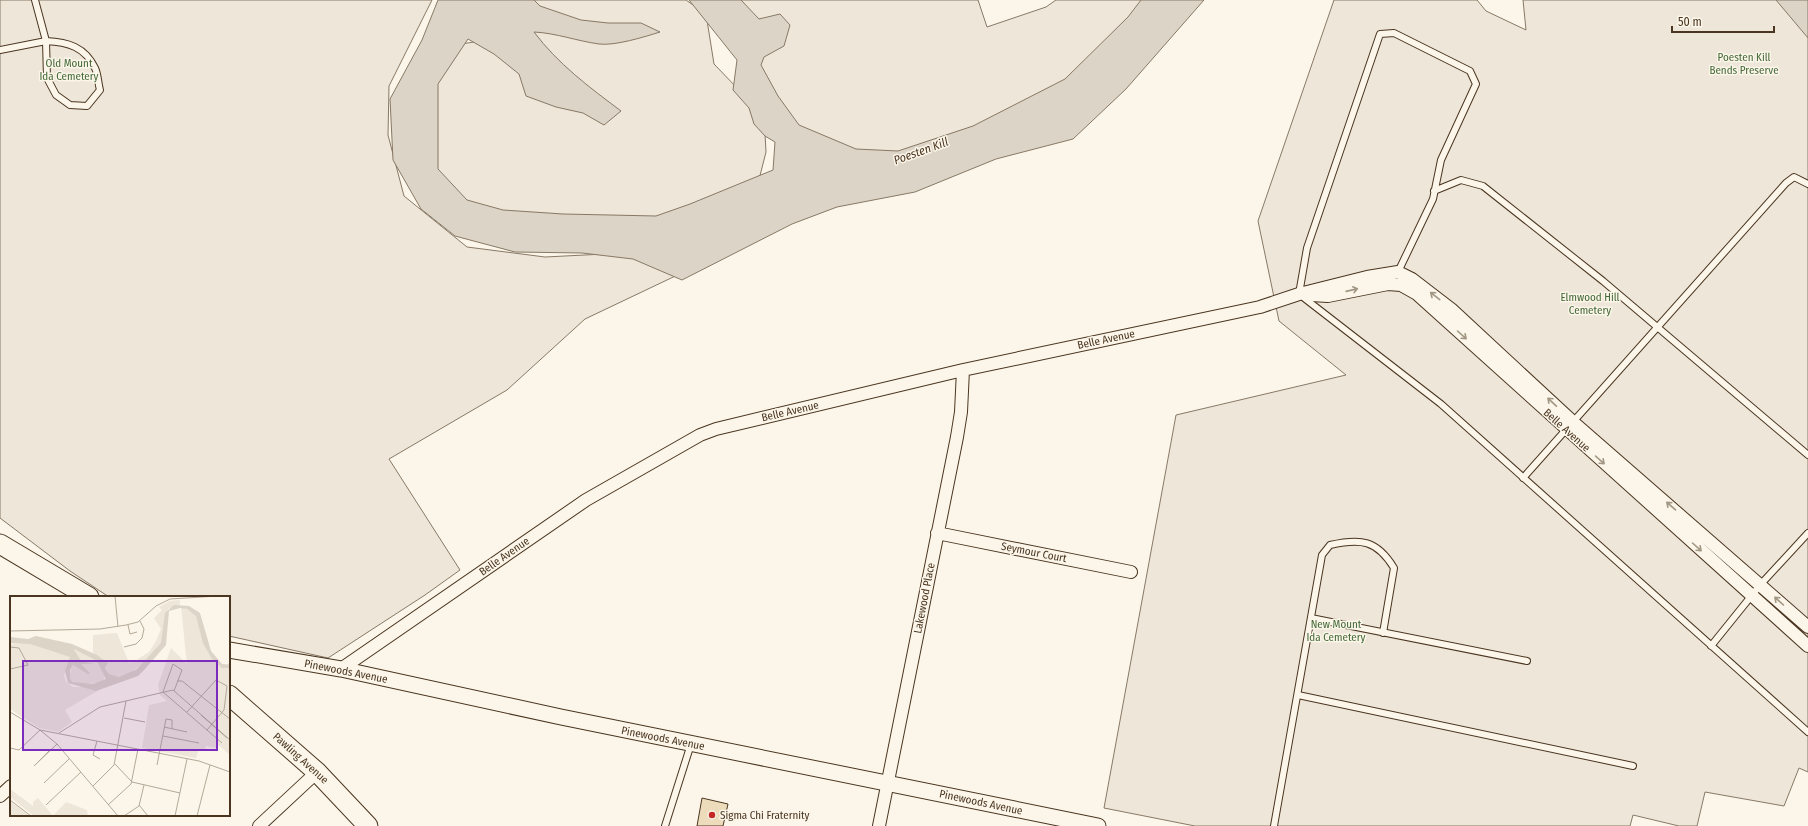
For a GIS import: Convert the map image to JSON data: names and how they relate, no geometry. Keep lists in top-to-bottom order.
{
  "streets": {
    "main road": ["Pawling Avenue"],
    "street": [
      "Belle Avenue",
      "Seymour Court",
      "Lakewood Place",
      "Pinewoods Avenue"
    ]
  },
  "crossings": [
    ["Belle Avenue", "Lakewood Place"],
    ["Belle Avenue", "Pinewoods Avenue"],
    ["Seymour Court", "Lakewood Place"],
    ["Lakewood Place", "Pinewoods Avenue"]
  ],
  "water": ["Poesten Kill"],
  "parks": [
    "Poesten Kill Bends Preserve",
    "Old Mount Ida Cemetery",
    "Elmwood Hill Cemetery",
    "New Mount Ida Cemetery"
  ],
  "places": ["Sigma Chi Fraternity"],
  "scale_bar": "50 m"
}
